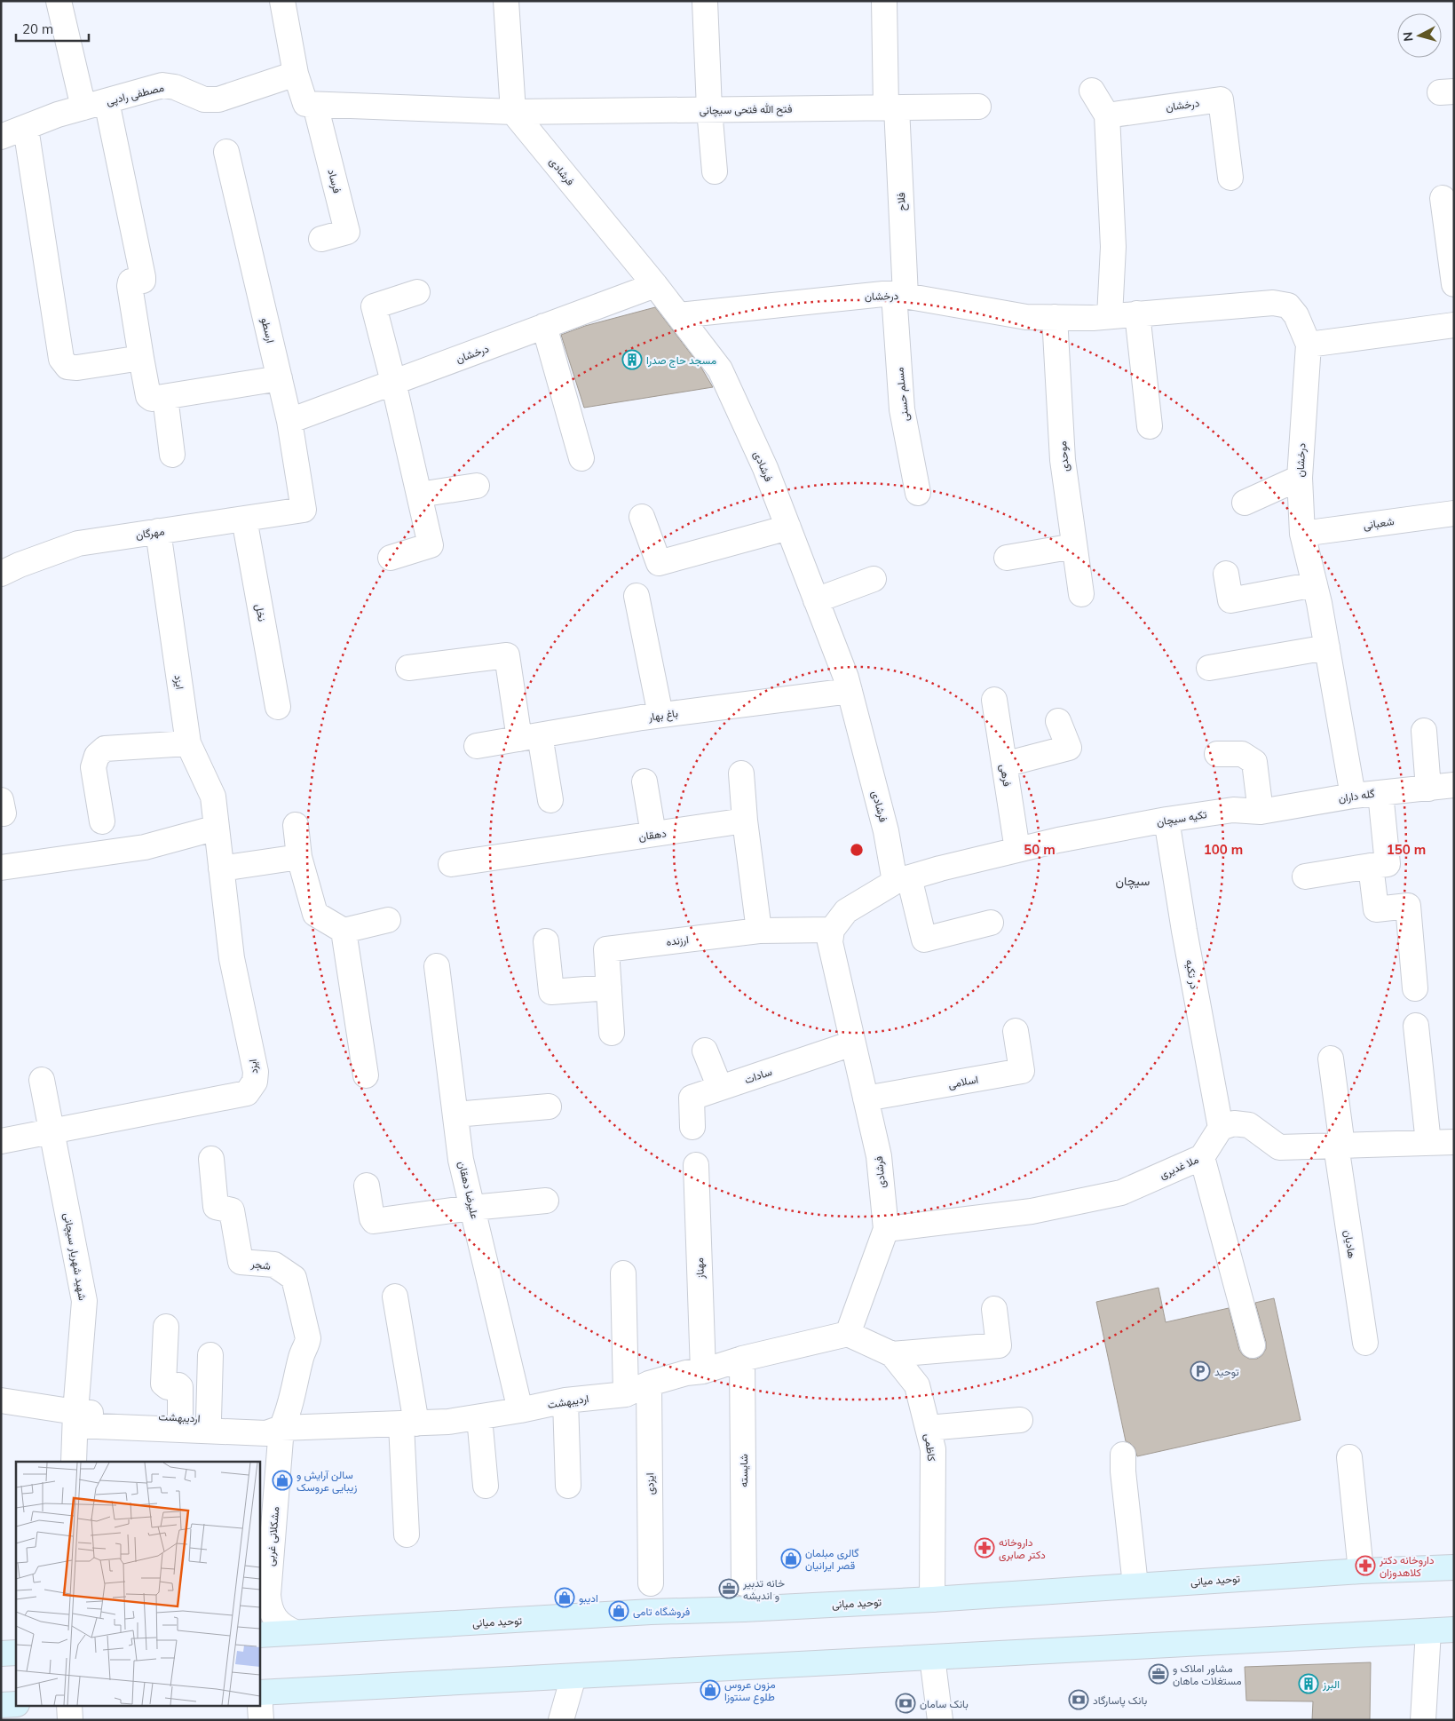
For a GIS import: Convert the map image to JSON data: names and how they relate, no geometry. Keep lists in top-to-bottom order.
{
  "streets": {
    "main road": ["توحید میانی"],
    "street": [
      "مصطفی رادپی",
      "درخشان",
      "فتح الله فتحی سیچانی",
      "فرشادی",
      "فرساد",
      "فلاح",
      "ارسطو",
      "مسلم حسنی",
      "موحدی",
      "شعبانی",
      "مهرگان",
      "نخل",
      "ایزد",
      "باغ بهار",
      "فرهی",
      "گله داران",
      "تکیه سیچان",
      "دهقان",
      "ارزنده",
      "در تکیه",
      "سادات",
      "اسلامی",
      "ملا غدیری",
      "علیرضا دهقان",
      "هادیان",
      "شهید شهریار سیچانی",
      "شجر",
      "مهناز",
      "اردیبهشت",
      "کاظمی",
      "شایسته",
      "ایزدی",
      "مشکلانی غربی"
    ]
  },
  "crossings": [
    ["درخشان", "فرشادی"],
    ["درخشان", "فلاح"],
    ["درخشان", "ارسطو"],
    ["درخشان", "مسلم حسنی"],
    ["درخشان", "موحدی"],
    ["درخشان", "شعبانی"],
    ["درخشان", "گله داران"],
    ["فتح الله فتحی سیچانی", "فرشادی"],
    ["فتح الله فتحی سیچانی", "فلاح"],
    ["فرشادی", "باغ بهار"],
    ["فرشادی", "ارزنده"],
    ["فرشادی", "سادات"],
    ["فرشادی", "اسلامی"],
    ["فرشادی", "ملا غدیری"],
    ["فرشادی", "اردیبهشت"],
    ["فرشادی", "کاظمی"],
    ["فلاح", "مسلم حسنی"],
    ["ارسطو", "مهرگان"],
    ["مهرگان", "نخل"],
    ["مهرگان", "ایزد"],
    ["ایزد", "شهید شهریار سیچانی"],
    ["فرهی", "تکیه سیچان"],
    ["گله داران", "تکیه سیچان"],
    ["تکیه سیچان", "در تکیه"],
    ["در تکیه", "ملا غدیری"],
    ["علیرضا دهقان", "اردیبهشت"],
    ["شهید شهریار سیچانی", "اردیبهشت"],
    ["شجر", "اردیبهشت"],
    ["شجر", "مشکلانی غربی"],
    ["مهناز", "اردیبهشت"],
    ["اردیبهشت", "کاظمی"],
    ["اردیبهشت", "شایسته"],
    ["اردیبهشت", "ایزدی"],
    ["اردیبهشت", "مشکلانی غربی"],
    ["کاظمی", "توحید میانی"],
    ["مشکلانی غربی", "توحید میانی"]
  ],
  "districts": ["سیچان"],
  "places": {
    "building": ["مسجد حاج صدرا", "البرز"],
    "parking": ["توحید"],
    "shop": [
      "سالن آرایش و زیبایی عروسک",
      "گالری مبلمان قصر ایرانیان",
      "ادیبو",
      "فروشگاه تامی",
      "مزون عروس طلوع سنتوزا"
    ],
    "pharmacy": ["داروخانه دکتر صابری", "داروخانه دکتر کلاهدوزان"],
    "office": ["خانه تدبیر و اندیشه", "مشاور املاک و مستغلات ماهان"],
    "bank": ["بانک پاسارگاد", "بانک سامان"]
  },
  "scale_bar": "20 m",
  "north": "left",
  "rings": ["50 m", "100 m", "150 m"]
}
